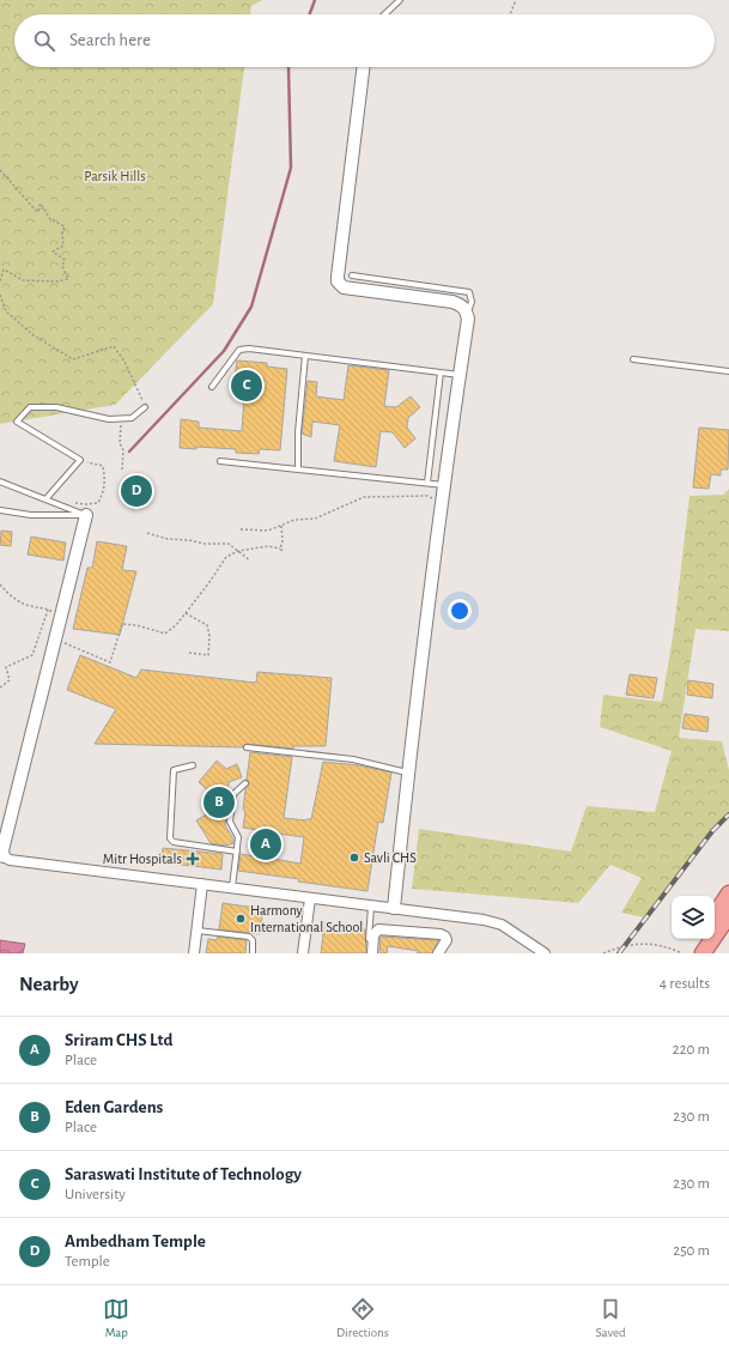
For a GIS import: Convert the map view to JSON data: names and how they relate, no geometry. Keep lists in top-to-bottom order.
{
  "parks": ["Parsik Hills"],
  "places": {
    "other": ["Savli CHS", "Harmony International School"],
    "health": ["Mitr Hospitals"]
  },
  "page": {
    "search": "Search here",
    "pins": [
      "C",
      "D",
      "B",
      "A"
    ],
    "heading": ["Nearby", "4 results"],
    "list": [
      {
        "mark": "A",
        "name": "Sriram CHS Ltd",
        "note": "Place",
        "value": "220 m"
      },
      {
        "mark": "B",
        "name": "Eden Gardens",
        "note": "Place",
        "value": "230 m"
      },
      {
        "mark": "C",
        "name": "Saraswati Institute of Technology",
        "note": "University",
        "value": "230 m"
      },
      {
        "mark": "D",
        "name": "Ambedham Temple",
        "note": "Temple",
        "value": "250 m"
      }
    ],
    "nav": ["Map", "Directions", "Saved"]
  }
}
